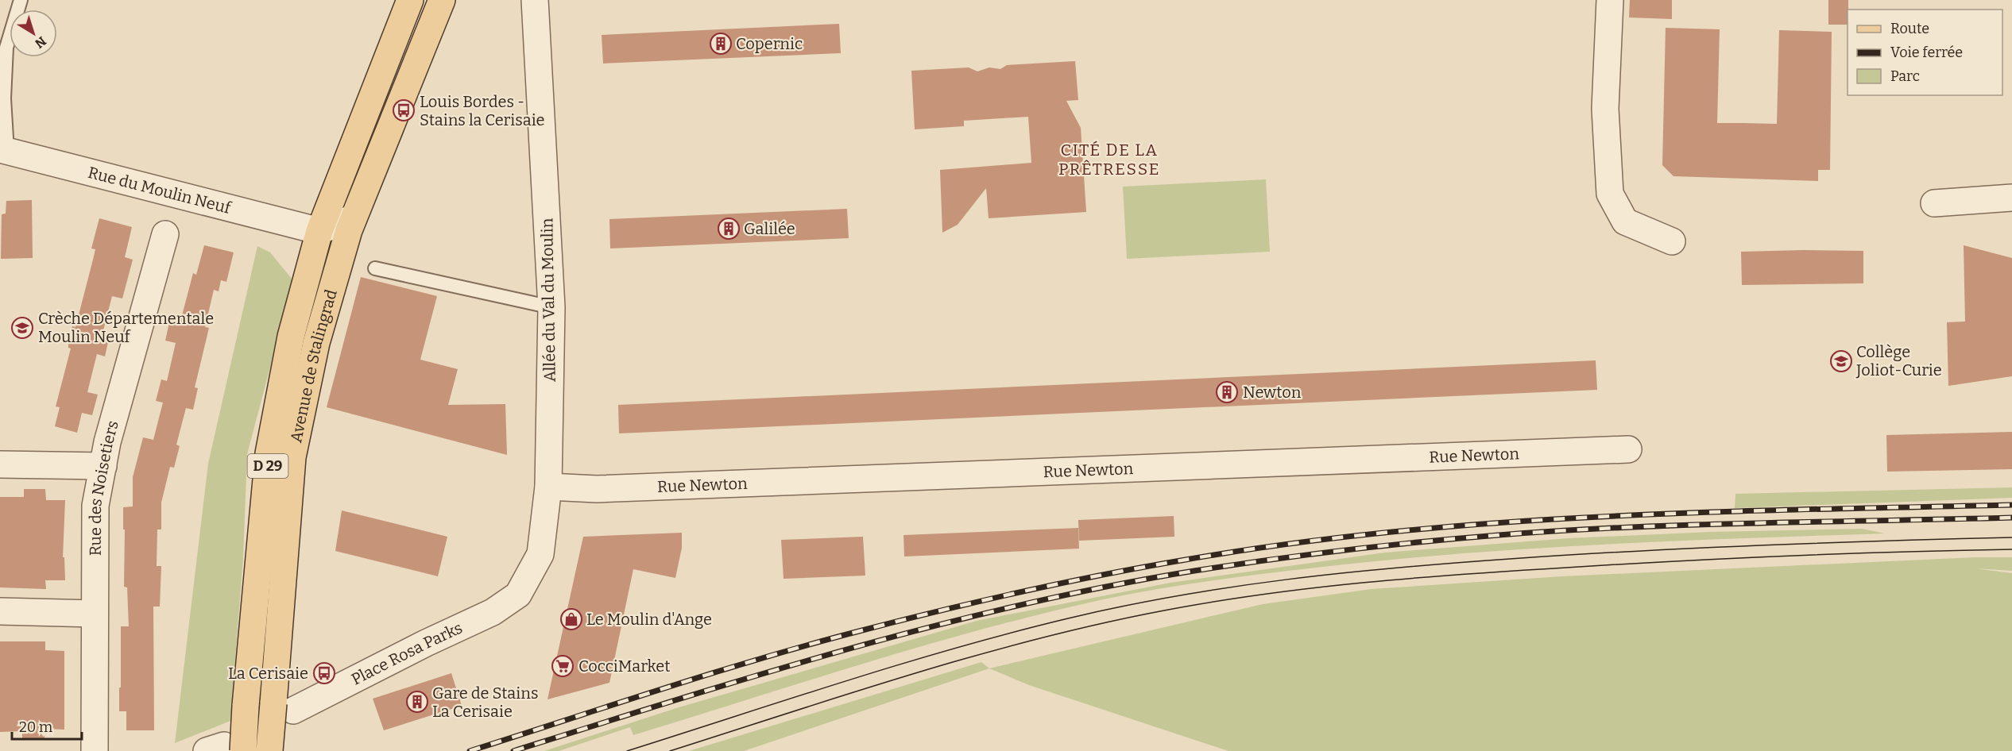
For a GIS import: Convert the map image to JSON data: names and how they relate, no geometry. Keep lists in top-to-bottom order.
{
  "streets": {
    "main road": ["Avenue de Stalingrad", "D 29"],
    "street": [
      "Rue du Moulin Neuf",
      "Allée du Val du Moulin",
      "Rue Newton",
      "Rue des Noisetiers",
      "Place Rosa Parks"
    ]
  },
  "crossings": [
    ["Rue du Moulin Neuf", "Avenue de Stalingrad"],
    ["Allée du Val du Moulin", "Rue Newton"],
    ["Allée du Val du Moulin", "Place Rosa Parks"],
    ["Avenue de Stalingrad", "Place Rosa Parks"]
  ],
  "districts": ["CITÉ DE LA PRÊTRESSE"],
  "places": {
    "building": [
      "Copernic",
      "Galilée",
      "Newton",
      "Gare de Stains La Cerisaie"
    ],
    "bus stop": ["Louis Bordes - Stains la Cerisaie", "La Cerisaie"],
    "school or university": ["Crèche Départementale Moulin Neuf", "Collège Joliot-Curie"],
    "shop": ["Le Moulin d'Ange"],
    "supermarket": ["CocciMarket"]
  },
  "legend": ["Route", "Voie ferrée", "Parc"],
  "scale_bar": "20 m",
  "north": "bottom right"
}
